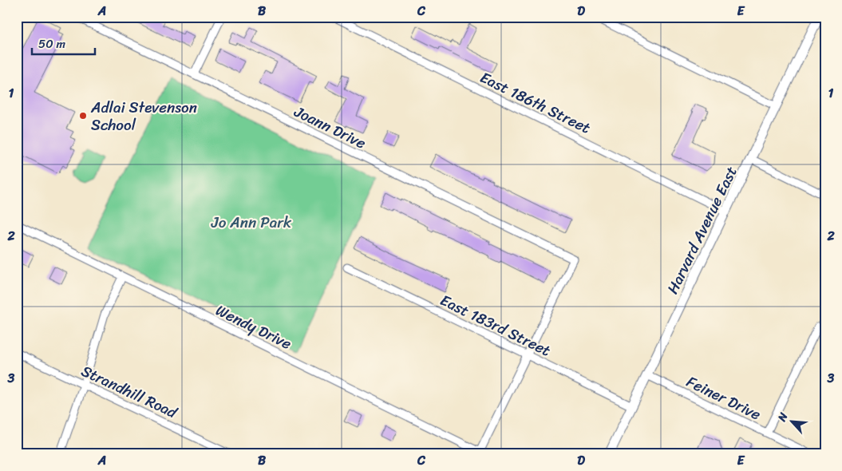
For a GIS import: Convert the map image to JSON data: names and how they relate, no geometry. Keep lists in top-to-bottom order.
{
  "streets": {
    "main road": ["Harvard Avenue East"],
    "street": [
      "East 186th Street",
      "Joann Drive",
      "East 183rd Street",
      "Wendy Drive",
      "Strandhill Road",
      "Feiner Drive"
    ]
  },
  "crossings": [
    ["East 186th Street", "Harvard Avenue East"],
    ["Joann Drive", "East 183rd Street"],
    ["Joann Drive", "Wendy Drive"],
    ["Harvard Avenue East", "East 183rd Street"],
    ["Harvard Avenue East", "Feiner Drive"],
    ["East 183rd Street", "Wendy Drive"]
  ],
  "parks": ["Jo Ann Park"],
  "places": ["Adlai Stevenson School"],
  "scale_bar": "50 m",
  "north": "top left",
  "grid": {
    "columns": [
      "A",
      "B",
      "C",
      "D",
      "E"
    ],
    "rows": ["1", "2", "3"]
  }
}
